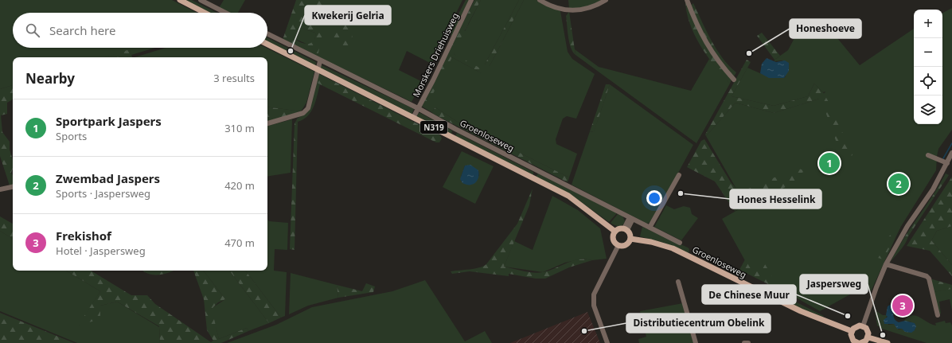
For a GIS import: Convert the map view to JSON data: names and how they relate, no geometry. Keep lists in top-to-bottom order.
{
  "streets": {
    "main road": ["N319", "Groenloseweg"],
    "street": ["Morskers Driehuisweg"]
  },
  "crossings": [
    ["Morskers Driehuisweg", "Groenloseweg"]
  ],
  "places": [
    "Kwekerij Gelria",
    "Honeshoeve",
    "Hones Hesselink",
    "De Chinese Muur",
    "Distributiecentrum Obelink",
    "Jaspersweg"
  ],
  "page": {
    "map_buttons": ["+", "−"],
    "search": "Search here",
    "heading": ["Nearby", "3 results"],
    "list": [
      {
        "mark": "1",
        "name": "Sportpark Jaspers",
        "note": "Sports",
        "value": "310 m"
      },
      {
        "mark": "2",
        "name": "Zwembad Jaspers",
        "note": "Sports · Jaspersweg",
        "value": "420 m"
      },
      {
        "mark": "3",
        "name": "Frekishof",
        "note": "Hotel · Jaspersweg",
        "value": "470 m"
      }
    ],
    "pins": ["1", "2", "3"]
  }
}
